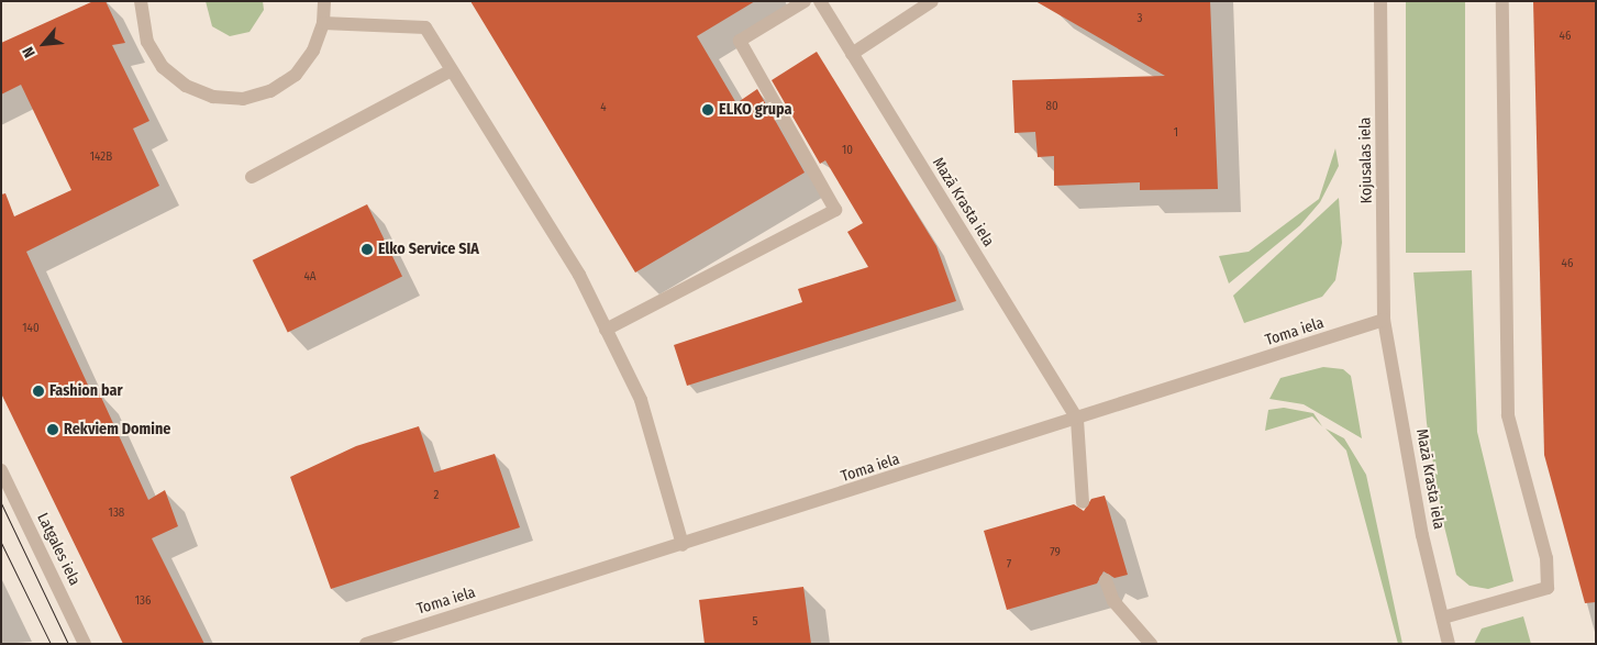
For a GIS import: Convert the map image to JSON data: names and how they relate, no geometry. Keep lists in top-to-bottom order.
{
  "streets": {
    "street": [
      "Kojusalas iela",
      "Mazā Krasta iela",
      "Toma iela",
      "Latgales iela"
    ]
  },
  "crossings": [
    ["Kojusalas iela", "Mazā Krasta iela"],
    ["Kojusalas iela", "Toma iela"],
    ["Mazā Krasta iela", "Toma iela"]
  ],
  "places": [
    "ELKO grupa",
    "Elko Service SIA",
    "Fashion bar",
    "Rekviem Domine"
  ],
  "house_numbers": [
    "3",
    "46",
    "80",
    "4",
    "1",
    "10",
    "142B",
    "46",
    "4A",
    "140",
    "2",
    "138",
    "79",
    "7",
    "136",
    "5"
  ],
  "north": "bottom left"
}
